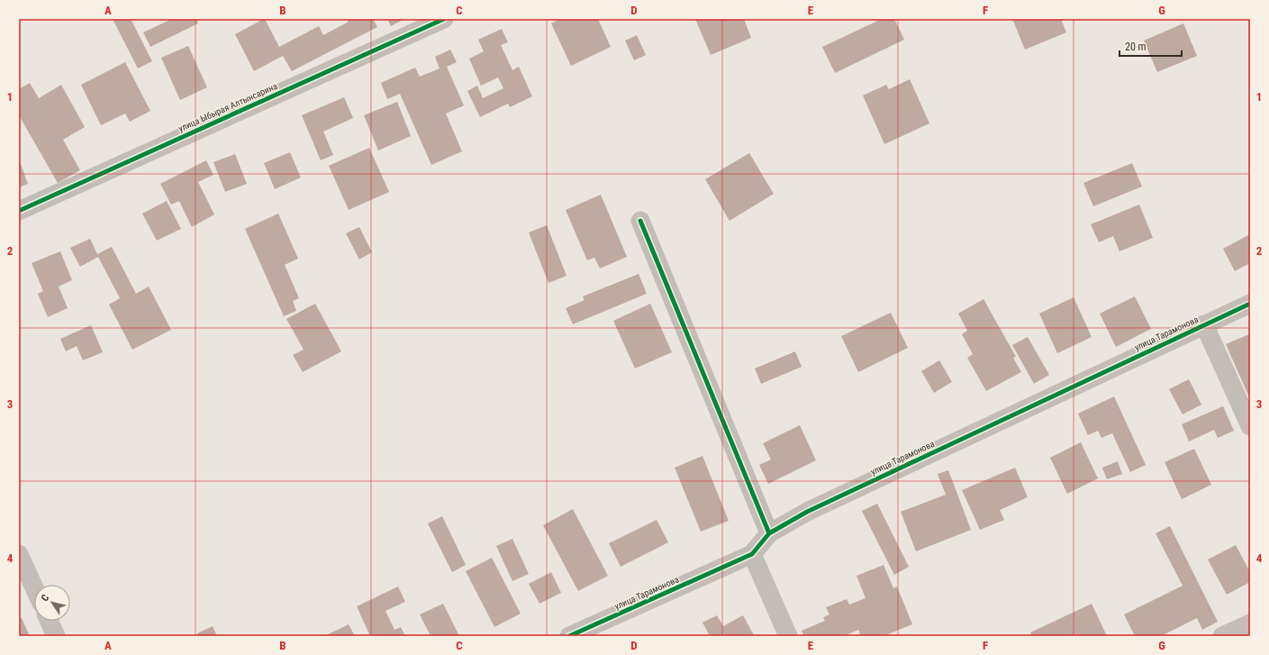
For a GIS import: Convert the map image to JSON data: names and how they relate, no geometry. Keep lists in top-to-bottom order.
{
  "streets": {
    "street": ["улица Ыбырая Алтынсарина", "улица Тарамонова"]
  },
  "scale_bar": "20 m",
  "north": "top left",
  "grid": {
    "columns": [
      "A",
      "B",
      "C",
      "D",
      "E",
      "F",
      "G"
    ],
    "rows": [
      "1",
      "2",
      "3",
      "4"
    ]
  }
}
